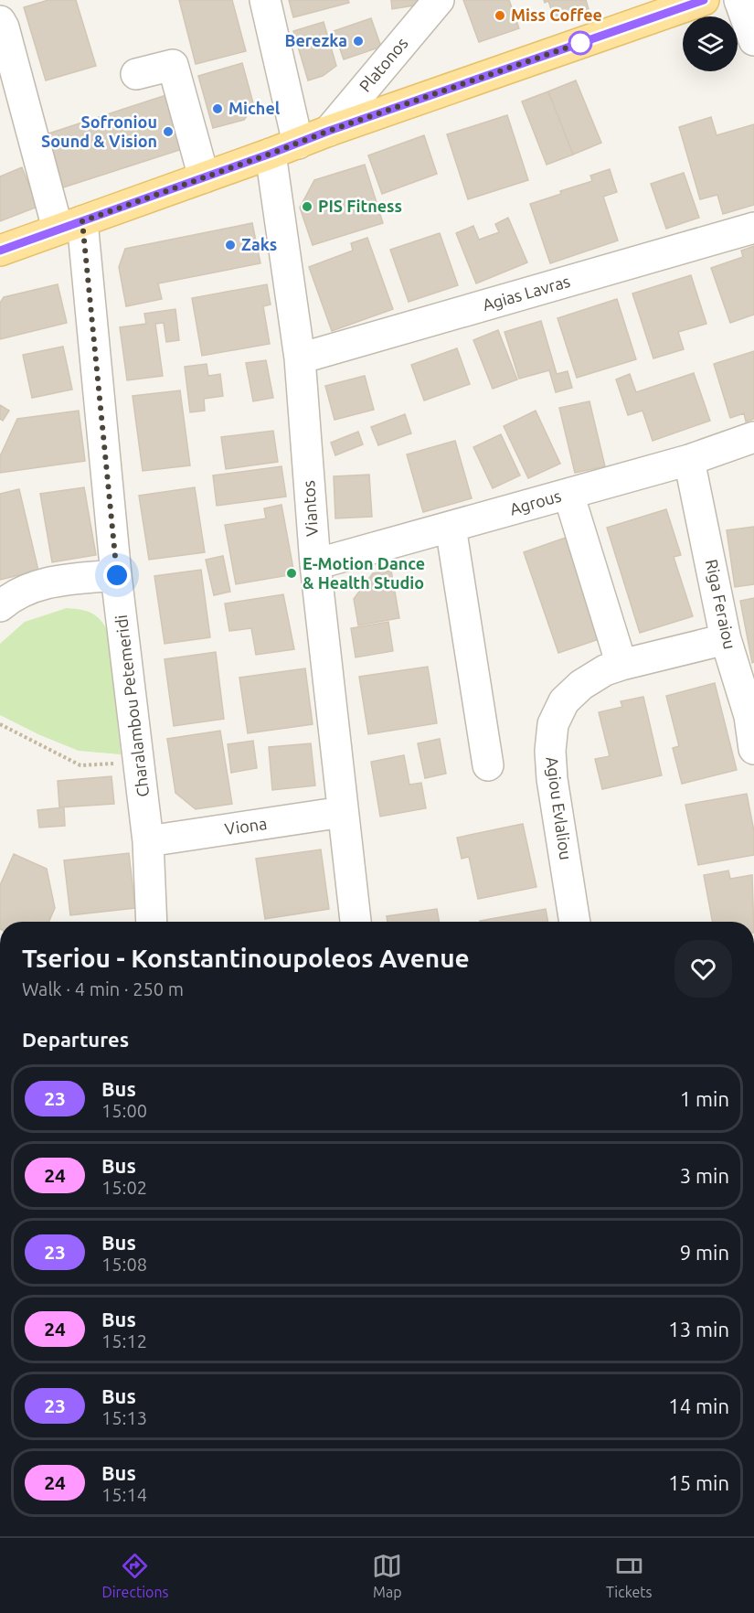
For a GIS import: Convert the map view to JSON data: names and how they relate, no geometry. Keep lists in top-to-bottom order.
{
  "streets": {
    "street": [
      "Platonos",
      "Agias Lavras",
      "Agrous",
      "Viantos",
      "Riga Feraiou",
      "Charalambou Petemeridi",
      "Agiou Evlaliou",
      "Viona"
    ]
  },
  "crossings": [
    ["Agias Lavras", "Viantos"],
    ["Agrous", "Viantos"],
    ["Agrous", "Riga Feraiou"],
    ["Viantos", "Viona"],
    ["Riga Feraiou", "Agiou Evlaliou"],
    ["Charalambou Petemeridi", "Viona"]
  ],
  "places": [
    "Miss Coffee",
    "Berezka",
    "Michel",
    "Sofroniou Sound & Vision",
    "PIS Fitness",
    "Zaks",
    "E-Motion Dance & Health Studio"
  ],
  "lines": ["bus line 23"],
  "page": {
    "heading": [
      ["Tseriou - Konstantinoupoleos Avenue", "Walk · 4 min · 250 m"],
      "Departures"
    ],
    "list": [
      {
        "mark": "23",
        "name": "Bus",
        "note": "15:00",
        "value": "1 min"
      },
      {
        "mark": "24",
        "name": "Bus",
        "note": "15:02",
        "value": "3 min"
      },
      {
        "mark": "23",
        "name": "Bus",
        "note": "15:08",
        "value": "9 min"
      },
      {
        "mark": "24",
        "name": "Bus",
        "note": "15:12",
        "value": "13 min"
      },
      {
        "mark": "23",
        "name": "Bus",
        "note": "15:13",
        "value": "14 min"
      },
      {
        "mark": "24",
        "name": "Bus",
        "note": "15:14",
        "value": "15 min"
      }
    ],
    "tabs": ["Directions", "Map", "Tickets"]
  }
}
